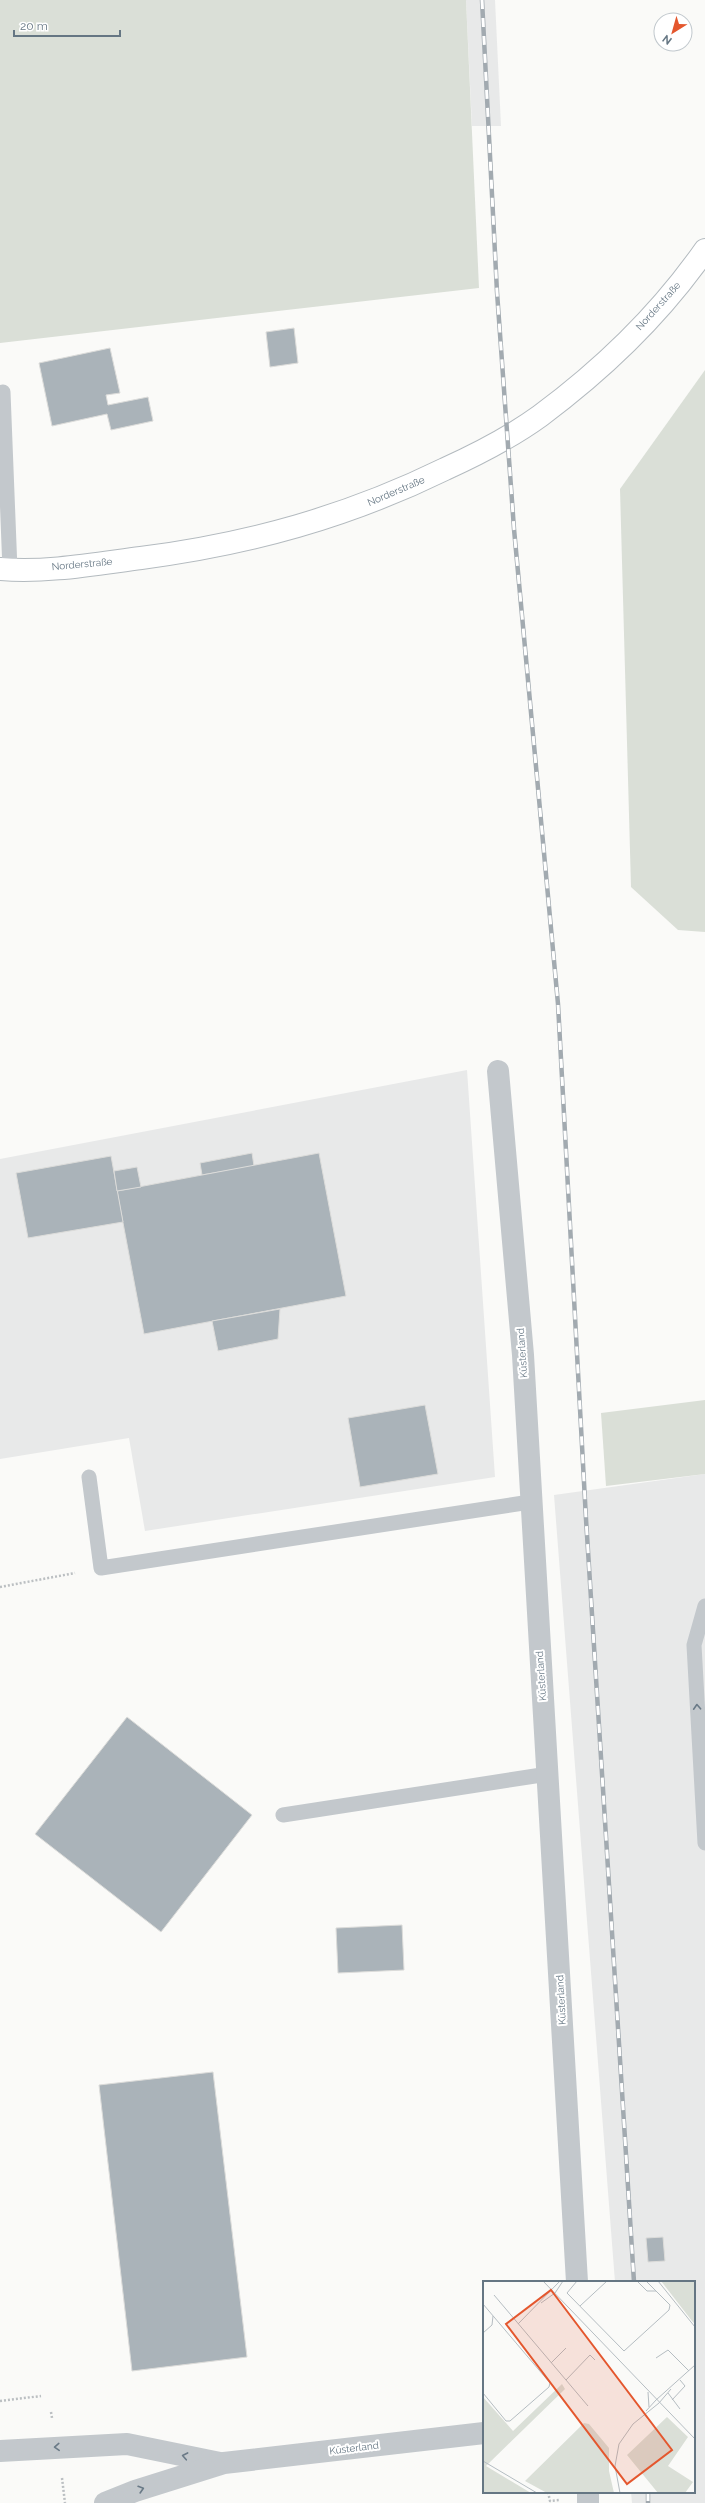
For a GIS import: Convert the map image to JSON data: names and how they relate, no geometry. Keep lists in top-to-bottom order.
{
  "streets": {
    "main road": ["Norderstraße"],
    "street": ["Küsterland"]
  },
  "scale_bar": "20 m",
  "north": "bottom left"
}
